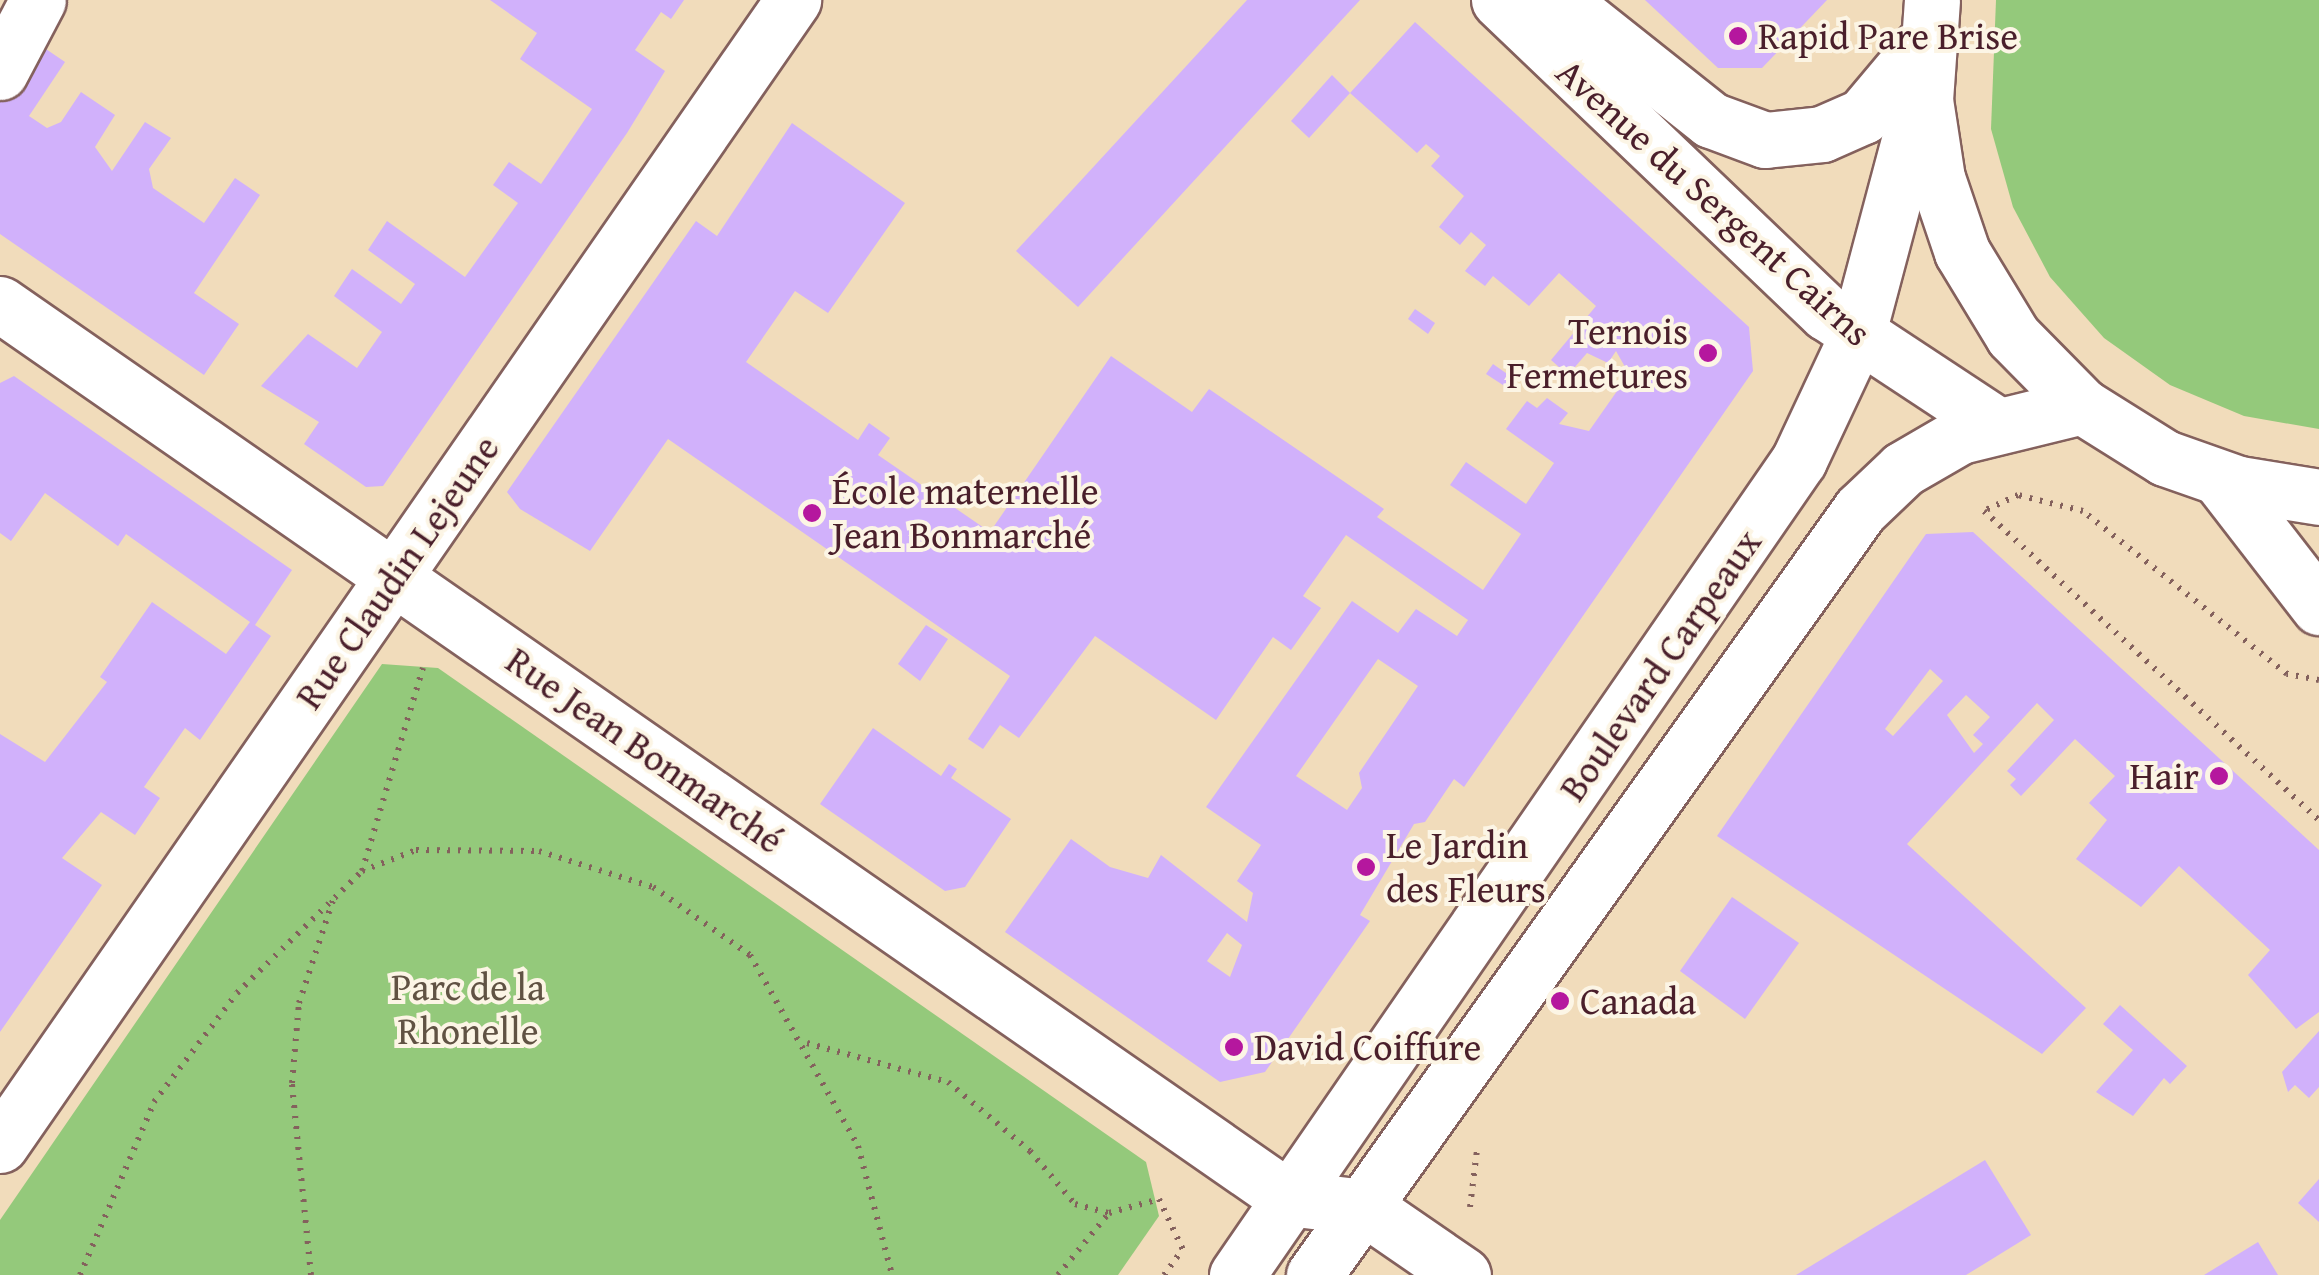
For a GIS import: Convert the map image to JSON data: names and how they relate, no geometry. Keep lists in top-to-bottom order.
{
  "streets": {
    "street": [
      "Avenue du Sergent Cairns",
      "Rue Claudin Lejeune",
      "Boulevard Carpeaux",
      "Rue Jean Bonmarché"
    ]
  },
  "crossings": [
    ["Avenue du Sergent Cairns", "Boulevard Carpeaux"],
    ["Rue Claudin Lejeune", "Rue Jean Bonmarché"],
    ["Boulevard Carpeaux", "Rue Jean Bonmarché"]
  ],
  "parks": ["Parc de la Rhonelle"],
  "places": [
    "Rapid Pare Brise",
    "Ternois Fermetures",
    "École maternelle Jean Bonmarché",
    "Hair",
    "Le Jardin des Fleurs",
    "Canada",
    "David Coiffure"
  ]
}
